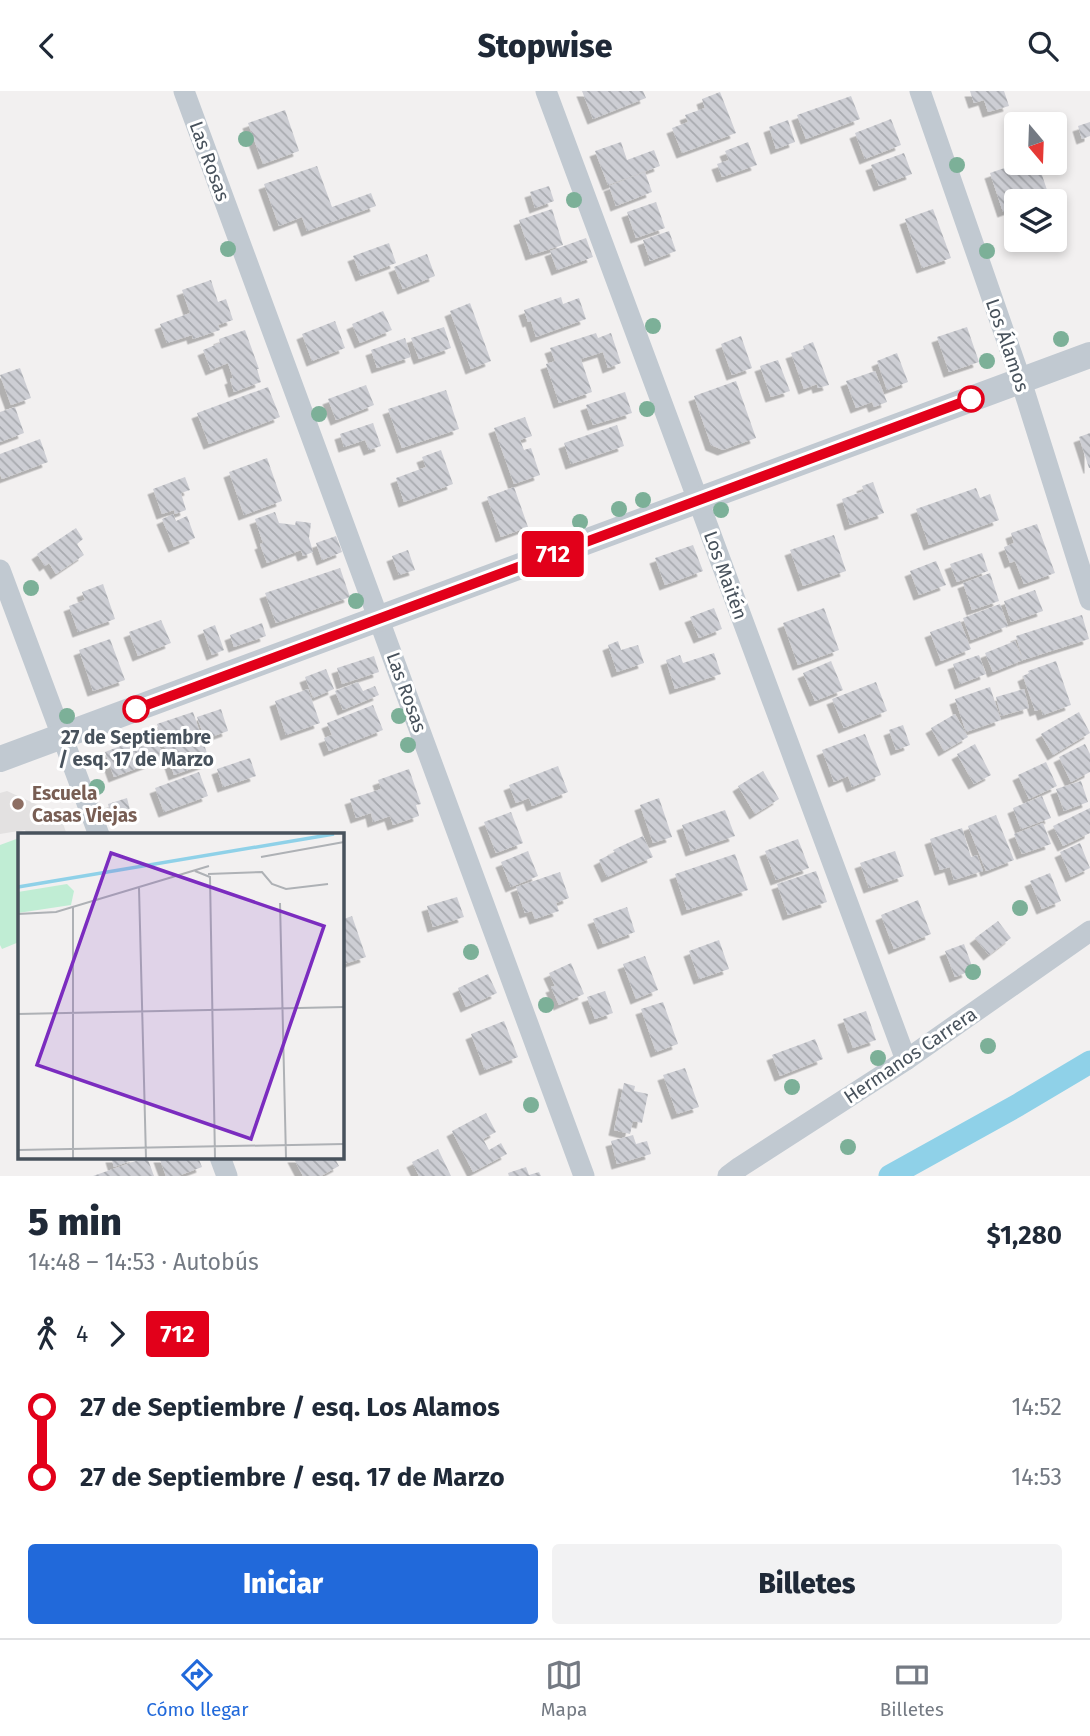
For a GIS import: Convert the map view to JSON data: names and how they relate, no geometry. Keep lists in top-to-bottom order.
{
  "streets": {
    "street": [
      "Las Rosas",
      "Los Álamos",
      "Los Maitén",
      "Hermanos Carrera"
    ]
  },
  "crossings": [
    ["Los Maitén", "Hermanos Carrera"]
  ],
  "places": ["27 de Septiembre / esq. 17 de Marzo", "Escuela Casas Viejas"],
  "lines": ["bus line 712"],
  "north": "bottom",
  "page": {
    "header": "Stopwise",
    "on_map": "712",
    "heading": ["5 min", "14:48 – 14:53 · Autobús", "$1,280"],
    "legs": ["4", "712"],
    "list": [
      {
        "name": "27 de Septiembre / esq. Los Alamos",
        "value": "14:52"
      },
      {
        "name": "27 de Septiembre / esq. 17 de Marzo",
        "value": "14:53"
      }
    ],
    "buttons": ["Iniciar", "Billetes"],
    "tabs": ["Cómo llegar", "Mapa", "Billetes"]
  }
}
